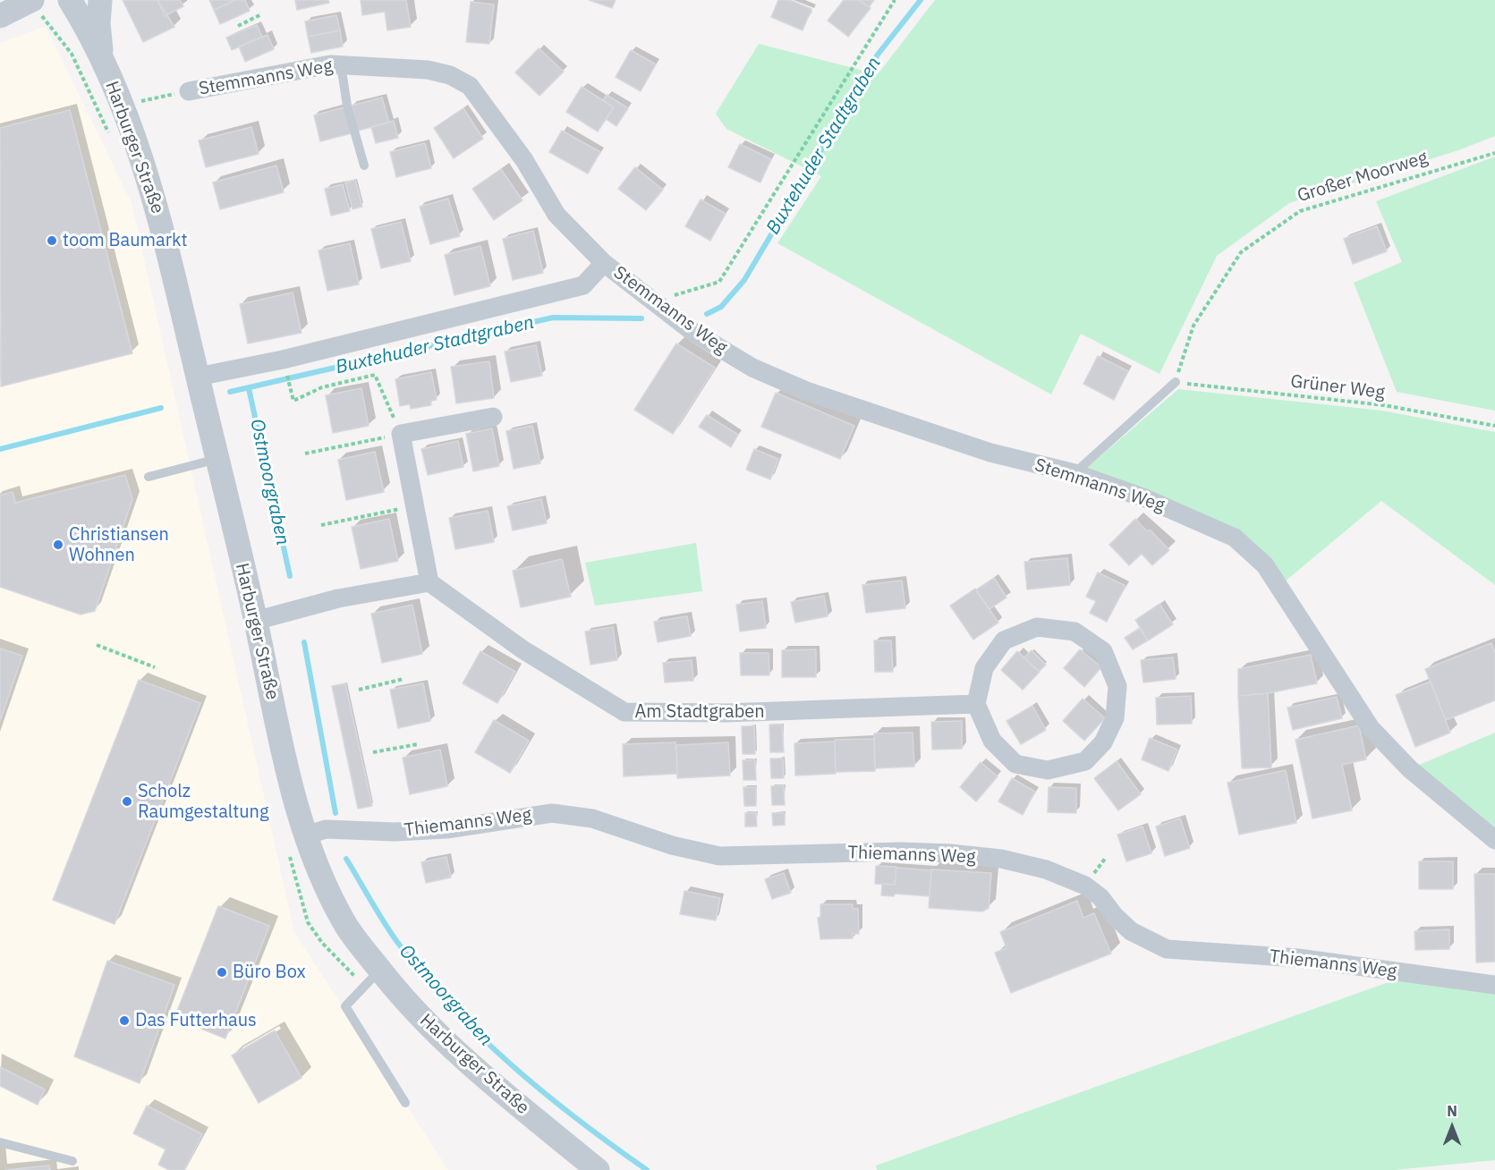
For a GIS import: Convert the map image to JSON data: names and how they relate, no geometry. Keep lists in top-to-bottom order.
{
  "streets": {
    "street": [
      "Stemmanns Weg",
      "Harburger Straße",
      "Am Stadtgraben",
      "Thiemanns Weg"
    ],
    "path": ["Großer Moorweg", "Grüner Weg"]
  },
  "crossings": [
    ["Stemmanns Weg", "Harburger Straße"],
    ["Harburger Straße", "Thiemanns Weg"],
    ["Großer Moorweg", "Grüner Weg"]
  ],
  "water": ["Buxtehuder Stadtgraben", "Ostmoorgraben"],
  "places": [
    "toom Baumarkt",
    "Christiansen Wohnen",
    "Scholz Raumgestaltung",
    "Büro Box",
    "Das Futterhaus"
  ],
  "north": "top"
}
